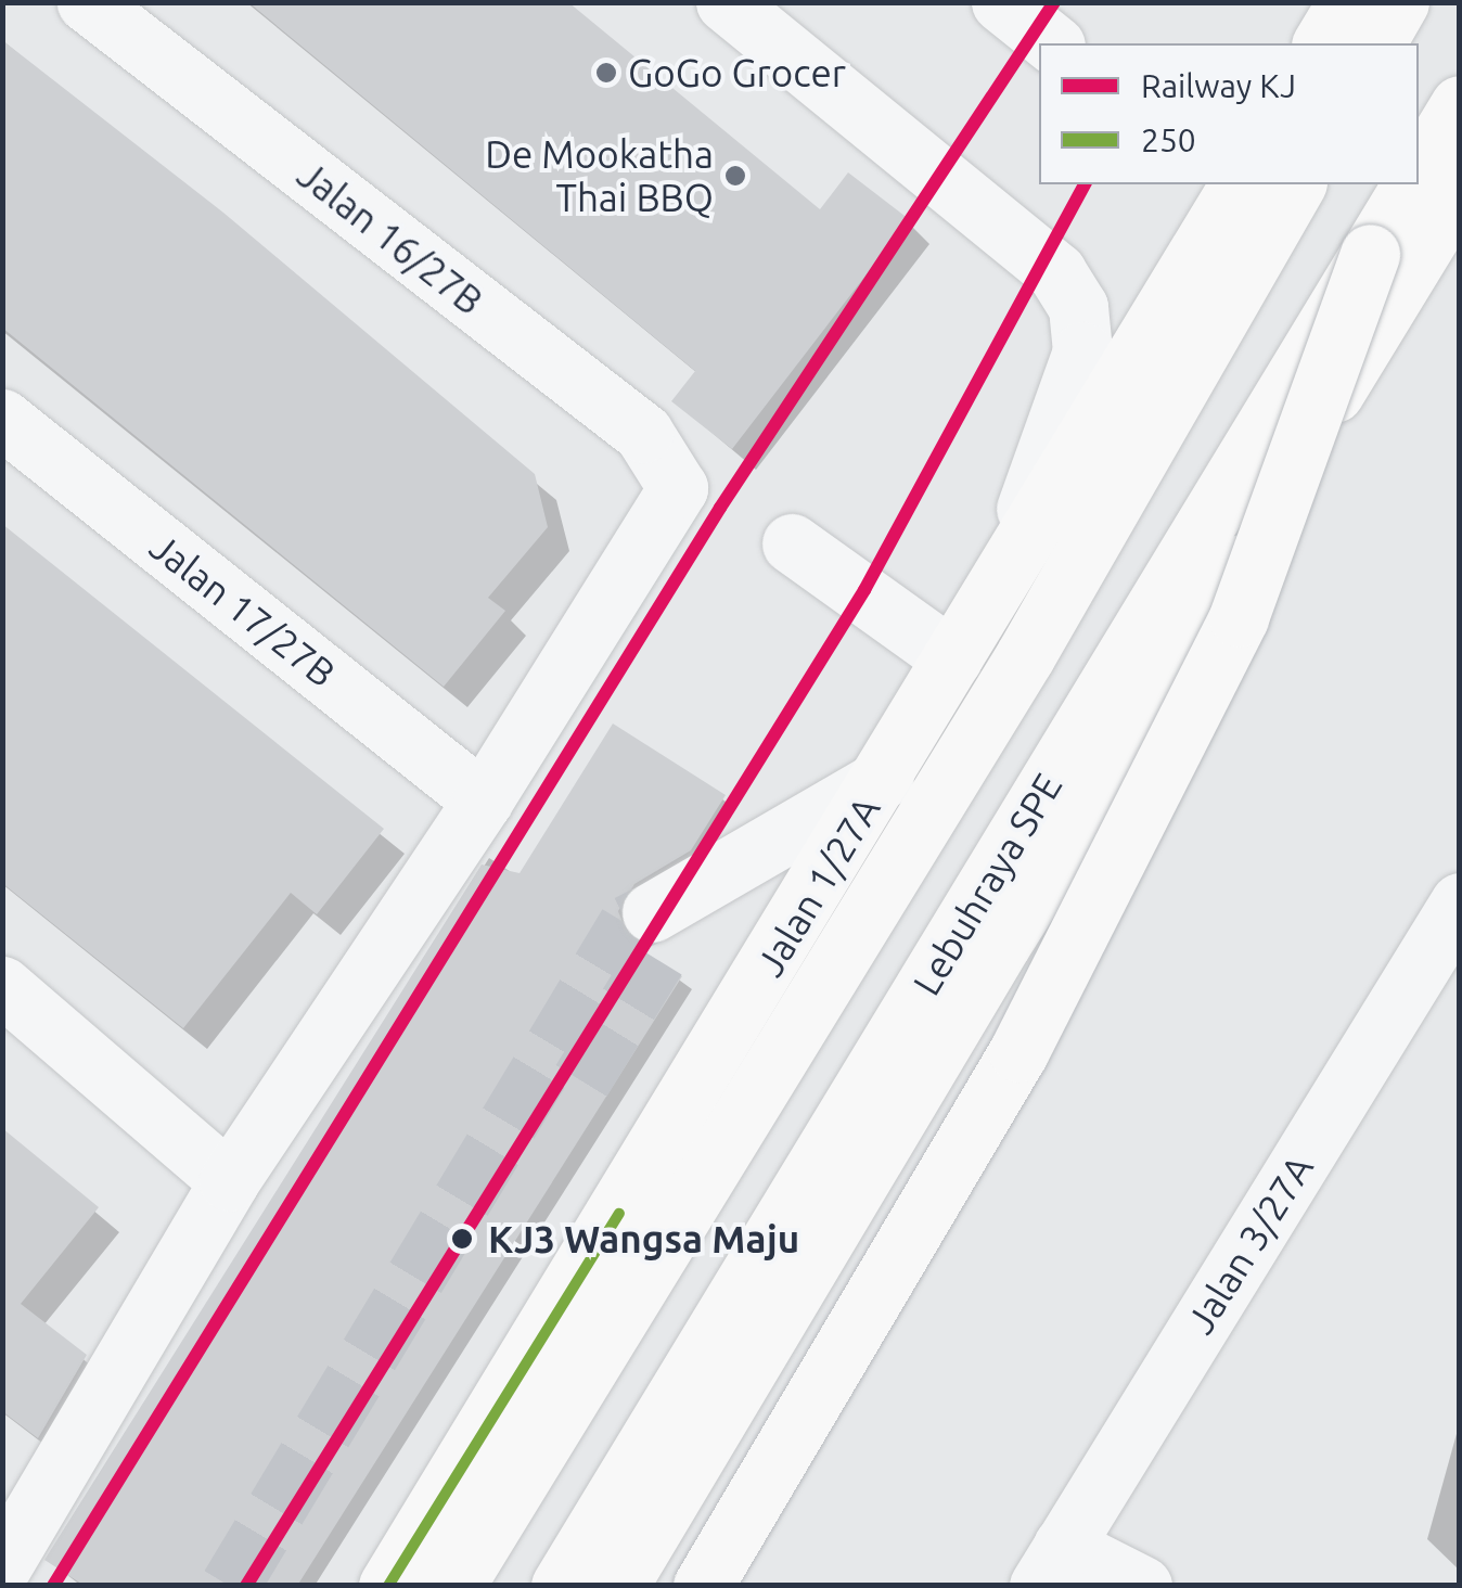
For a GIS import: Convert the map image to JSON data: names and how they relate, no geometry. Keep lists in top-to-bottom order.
{
  "streets": {
    "main road": ["Lebuhraya SPE", "Jalan 1/27A"],
    "street": ["Jalan 16/27B", "Jalan 17/27B", "Jalan 3/27A"]
  },
  "crossings": [
    ["Jalan 16/27B", "Jalan 17/27B"]
  ],
  "places": ["GoGo Grocer", "De Mookatha Thai BBQ", "KJ3 Wangsa Maju"],
  "lines": ["rail line KJ", "transit line 250"],
  "legend": ["Railway KJ", "250"]
}
